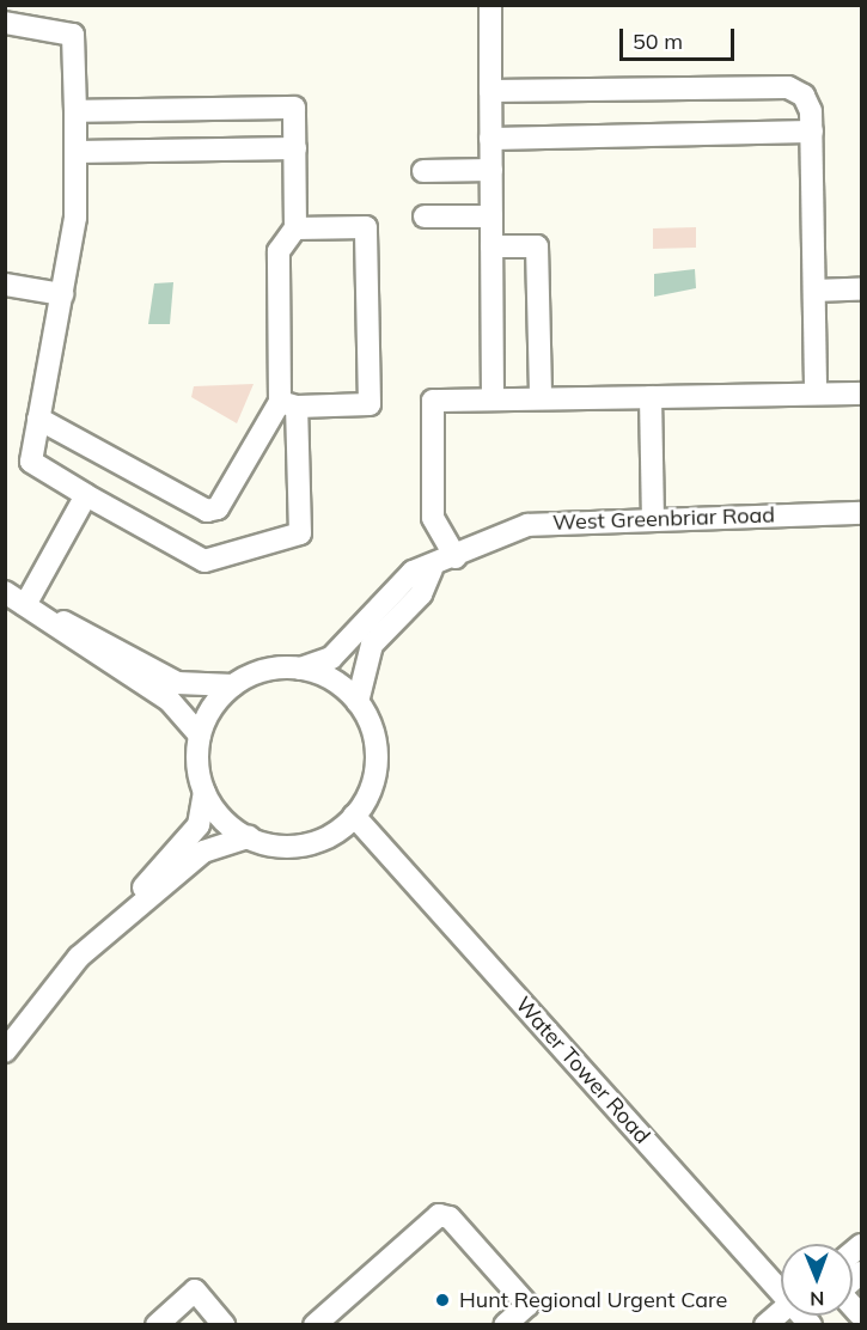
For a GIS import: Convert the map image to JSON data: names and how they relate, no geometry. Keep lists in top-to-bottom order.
{
  "streets": {
    "street": ["West Greenbriar Road", "Water Tower Road"]
  },
  "crossings": [
    ["West Greenbriar Road", "Water Tower Road"]
  ],
  "places": ["Hunt Regional Urgent Care"],
  "scale_bar": "50 m",
  "north": "bottom"
}
